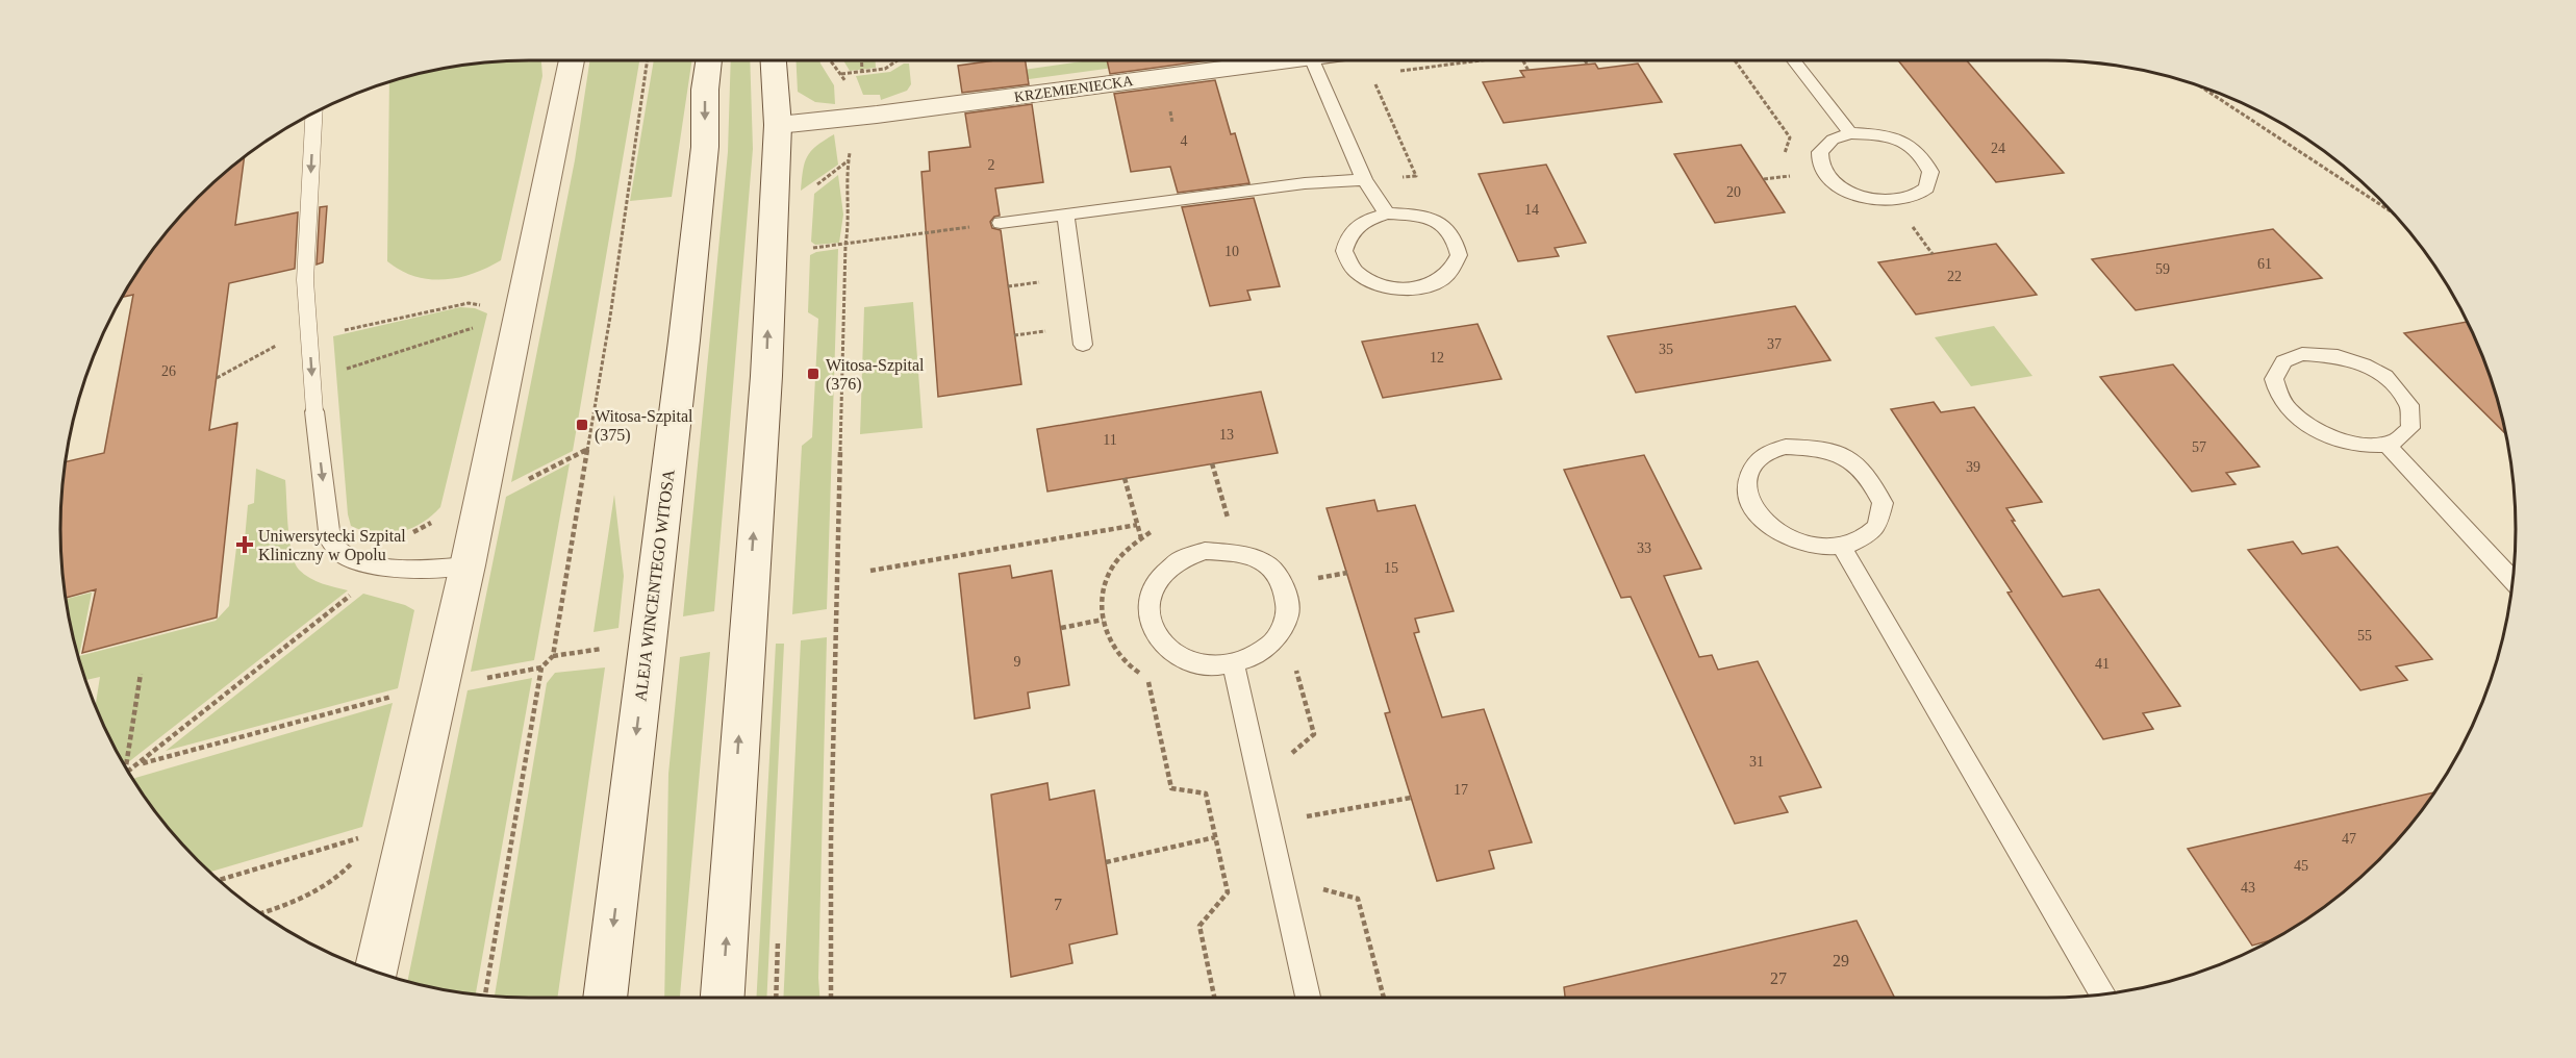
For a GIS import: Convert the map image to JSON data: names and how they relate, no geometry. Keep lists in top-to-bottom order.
{
  "streets": {
    "street": ["KRZEMIENIECKA", "ALEJA WINCENTEGO WITOSA"]
  },
  "places": {
    "transit": ["Witosa-Szpital (376)", "Witosa-Szpital (375)"],
    "health": ["Uniwersytecki Szpital Kliniczny w Opolu"]
  },
  "house_numbers": [
    "4",
    "24",
    "2",
    "20",
    "14",
    "10",
    "61",
    "59",
    "22",
    "37",
    "35",
    "12",
    "26",
    "13",
    "11",
    "57",
    "39",
    "33",
    "15",
    "55",
    "9",
    "41",
    "31",
    "17",
    "47",
    "45",
    "43",
    "7",
    "29",
    "27"
  ]
}
